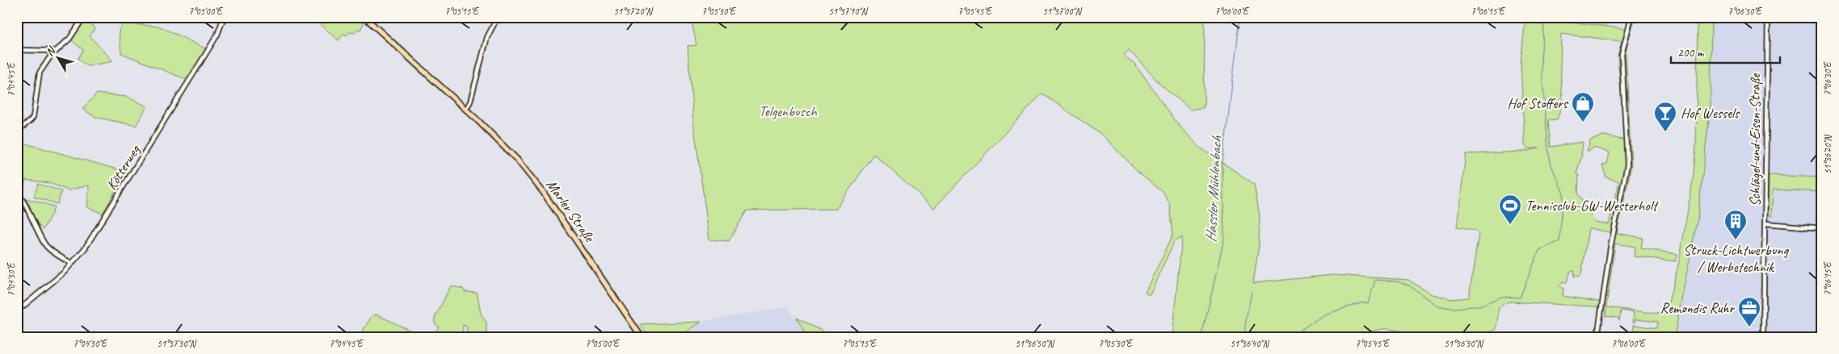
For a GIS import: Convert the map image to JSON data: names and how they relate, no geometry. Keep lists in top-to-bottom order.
{
  "streets": {
    "main road": ["Marler Straße"],
    "street": ["Schlägel-und-Eisen-Straße", "Kötterweg"]
  },
  "water": ["Hassler Mühlenbach"],
  "parks": ["Telgenbusch"],
  "places": {
    "shop": ["Hof Stoffers"],
    "bar": ["Hof Wessels"],
    "sports": ["Tennisclub-GW-Westerholt"],
    "building": ["Struck-Lichtwerbung / Werbetechnik"],
    "office": ["Remondis Ruhr"]
  },
  "scale_bar": "200 m",
  "north": "top left",
  "coordinates": [
    "7°05'00\"E",
    "7°05'15\"E",
    "51°37'20\"N",
    "7°05'30\"E",
    "51°37'10\"N",
    "7°05'45\"E",
    "51°37'00\"N",
    "7°06'00\"E",
    "7°06'15\"E",
    "7°06'30\"E",
    "7°04'45\"E",
    "51°36'20\"N",
    "7°04'30\"E",
    "51°37'30\"N",
    "51°36'50\"N",
    "51°36'40\"N",
    "51°36'30\"N"
  ]
}
